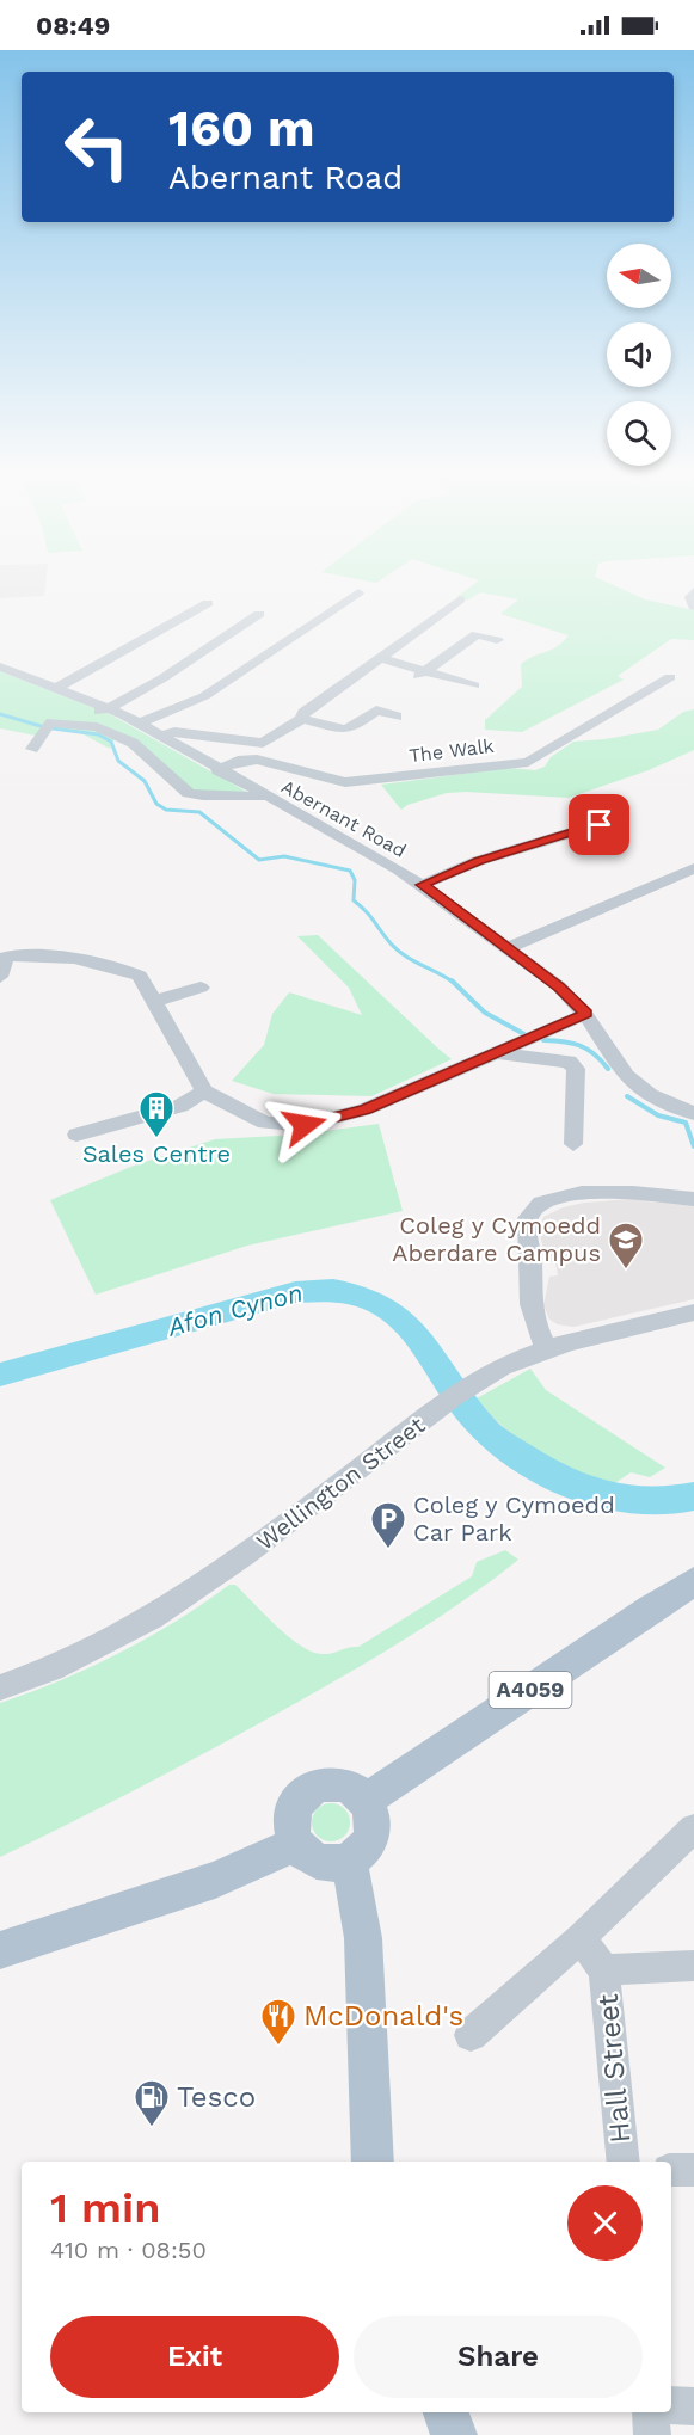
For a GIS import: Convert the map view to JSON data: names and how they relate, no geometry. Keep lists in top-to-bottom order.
{
  "streets": {
    "main road": ["A4059"],
    "street": [
      "The Walk",
      "Abernant Road",
      "Wellington Street",
      "Hall Street"
    ]
  },
  "crossings": [
    ["The Walk", "Abernant Road"]
  ],
  "water": ["Afon Cynon"],
  "places": {
    "building": ["Sales Centre"],
    "school or university": ["Coleg y Cymoedd Aberdare Campus"],
    "parking": ["Coleg y Cymoedd Car Park"],
    "restaurant": ["McDonald's"],
    "fuel station": ["Tesco"]
  },
  "north": "left",
  "page": {
    "status": "08:49",
    "turn": ["160 m", "Abernant Road"],
    "heading": ["1 min", "410 m · 08:50"],
    "buttons": ["Exit", "Share"]
  }
}
